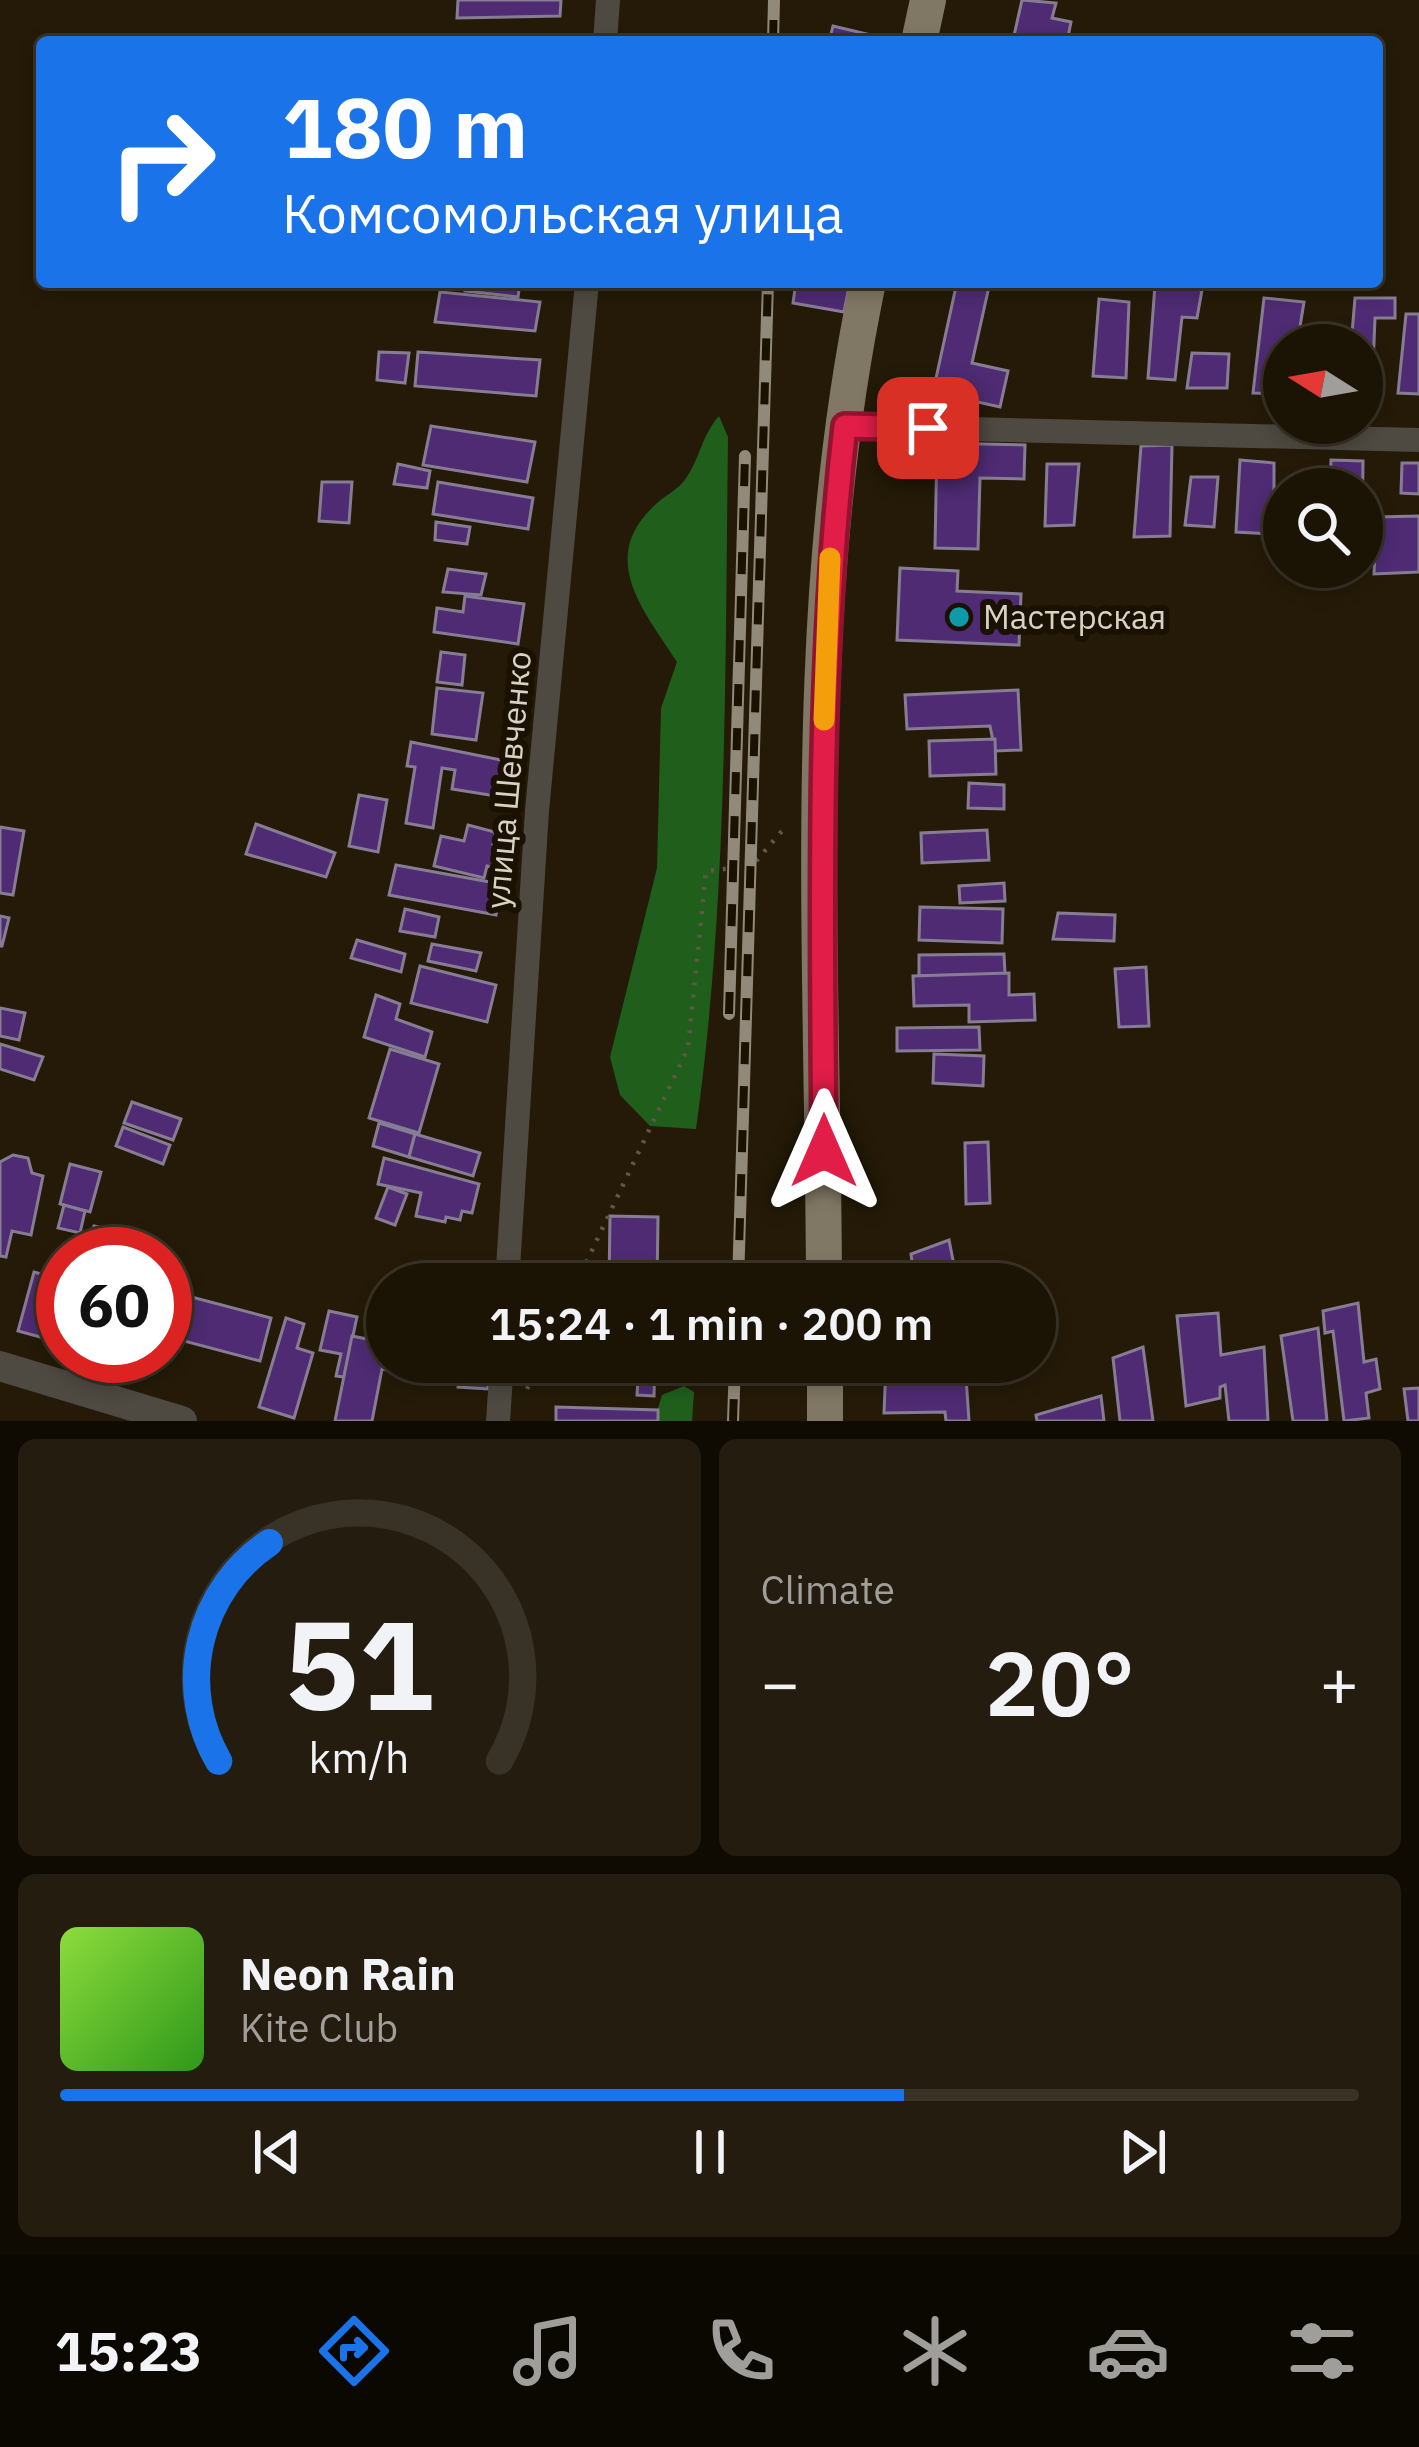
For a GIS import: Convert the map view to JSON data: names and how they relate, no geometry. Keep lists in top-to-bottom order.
{
  "streets": {
    "street": ["улица Шевченко"]
  },
  "places": ["Мастерская"],
  "north": "left",
  "page": {
    "turn": ["180 m", "Комсомольская улица"],
    "limit": "60",
    "trip": "15:24 · 1 min · 200 m",
    "tile": "Climate",
    "heat": ["−", "20°", "+"],
    "song": ["Neon Rain", "Kite Club"],
    "tabs": "15:23",
    "gauge": ["51", "km/h"]
  }
}
